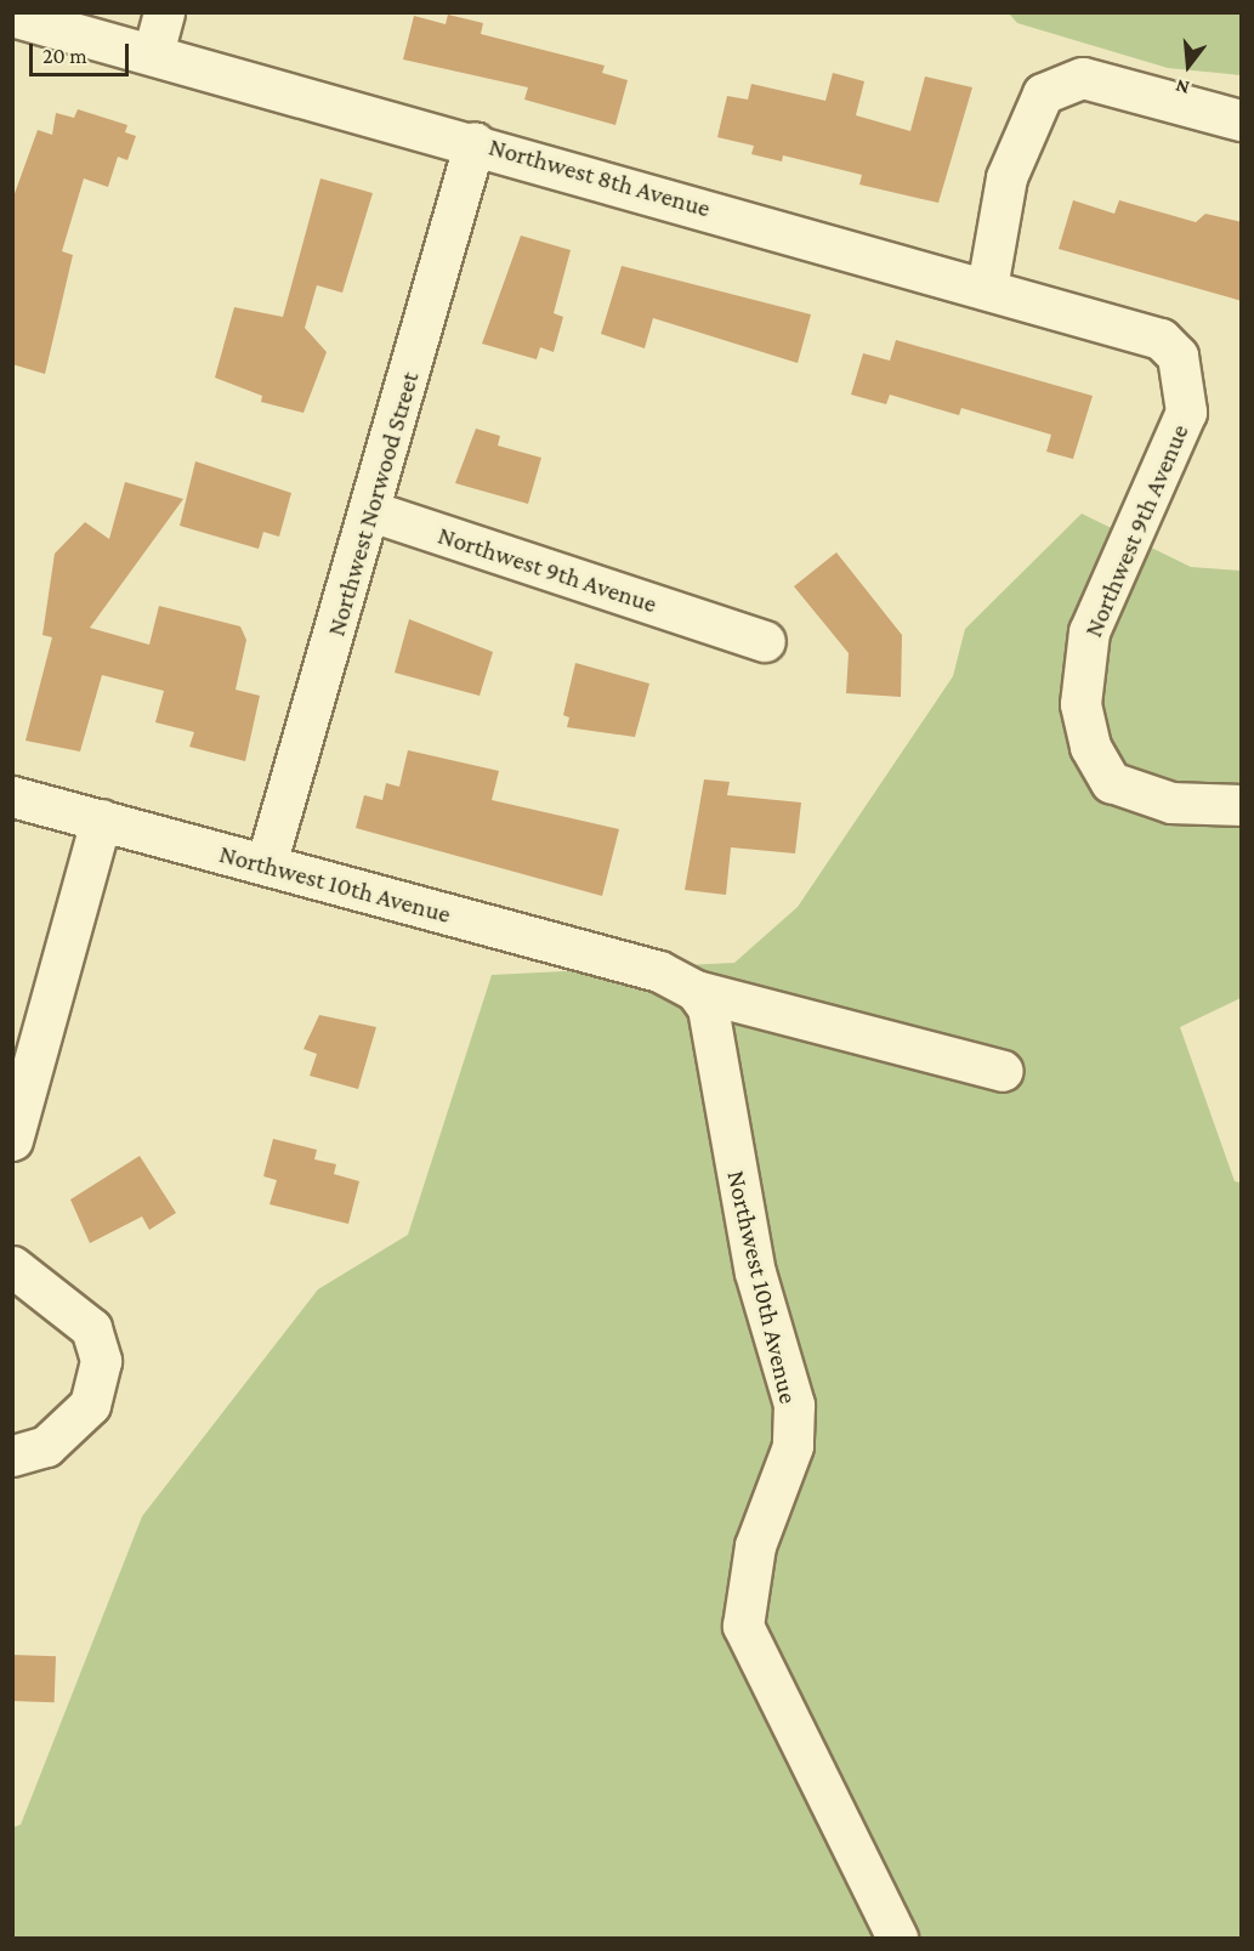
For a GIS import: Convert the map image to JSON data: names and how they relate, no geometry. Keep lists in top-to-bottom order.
{
  "streets": {
    "street": [
      "Northwest 8th Avenue",
      "Northwest Norwood Street",
      "Northwest 9th Avenue",
      "Northwest 10th Avenue"
    ]
  },
  "crossings": [
    ["Northwest 8th Avenue", "Northwest Norwood Street"],
    ["Northwest 8th Avenue", "Northwest 9th Avenue"],
    ["Northwest Norwood Street", "Northwest 9th Avenue"],
    ["Northwest Norwood Street", "Northwest 10th Avenue"]
  ],
  "scale_bar": "20 m",
  "north": "bottom"
}
